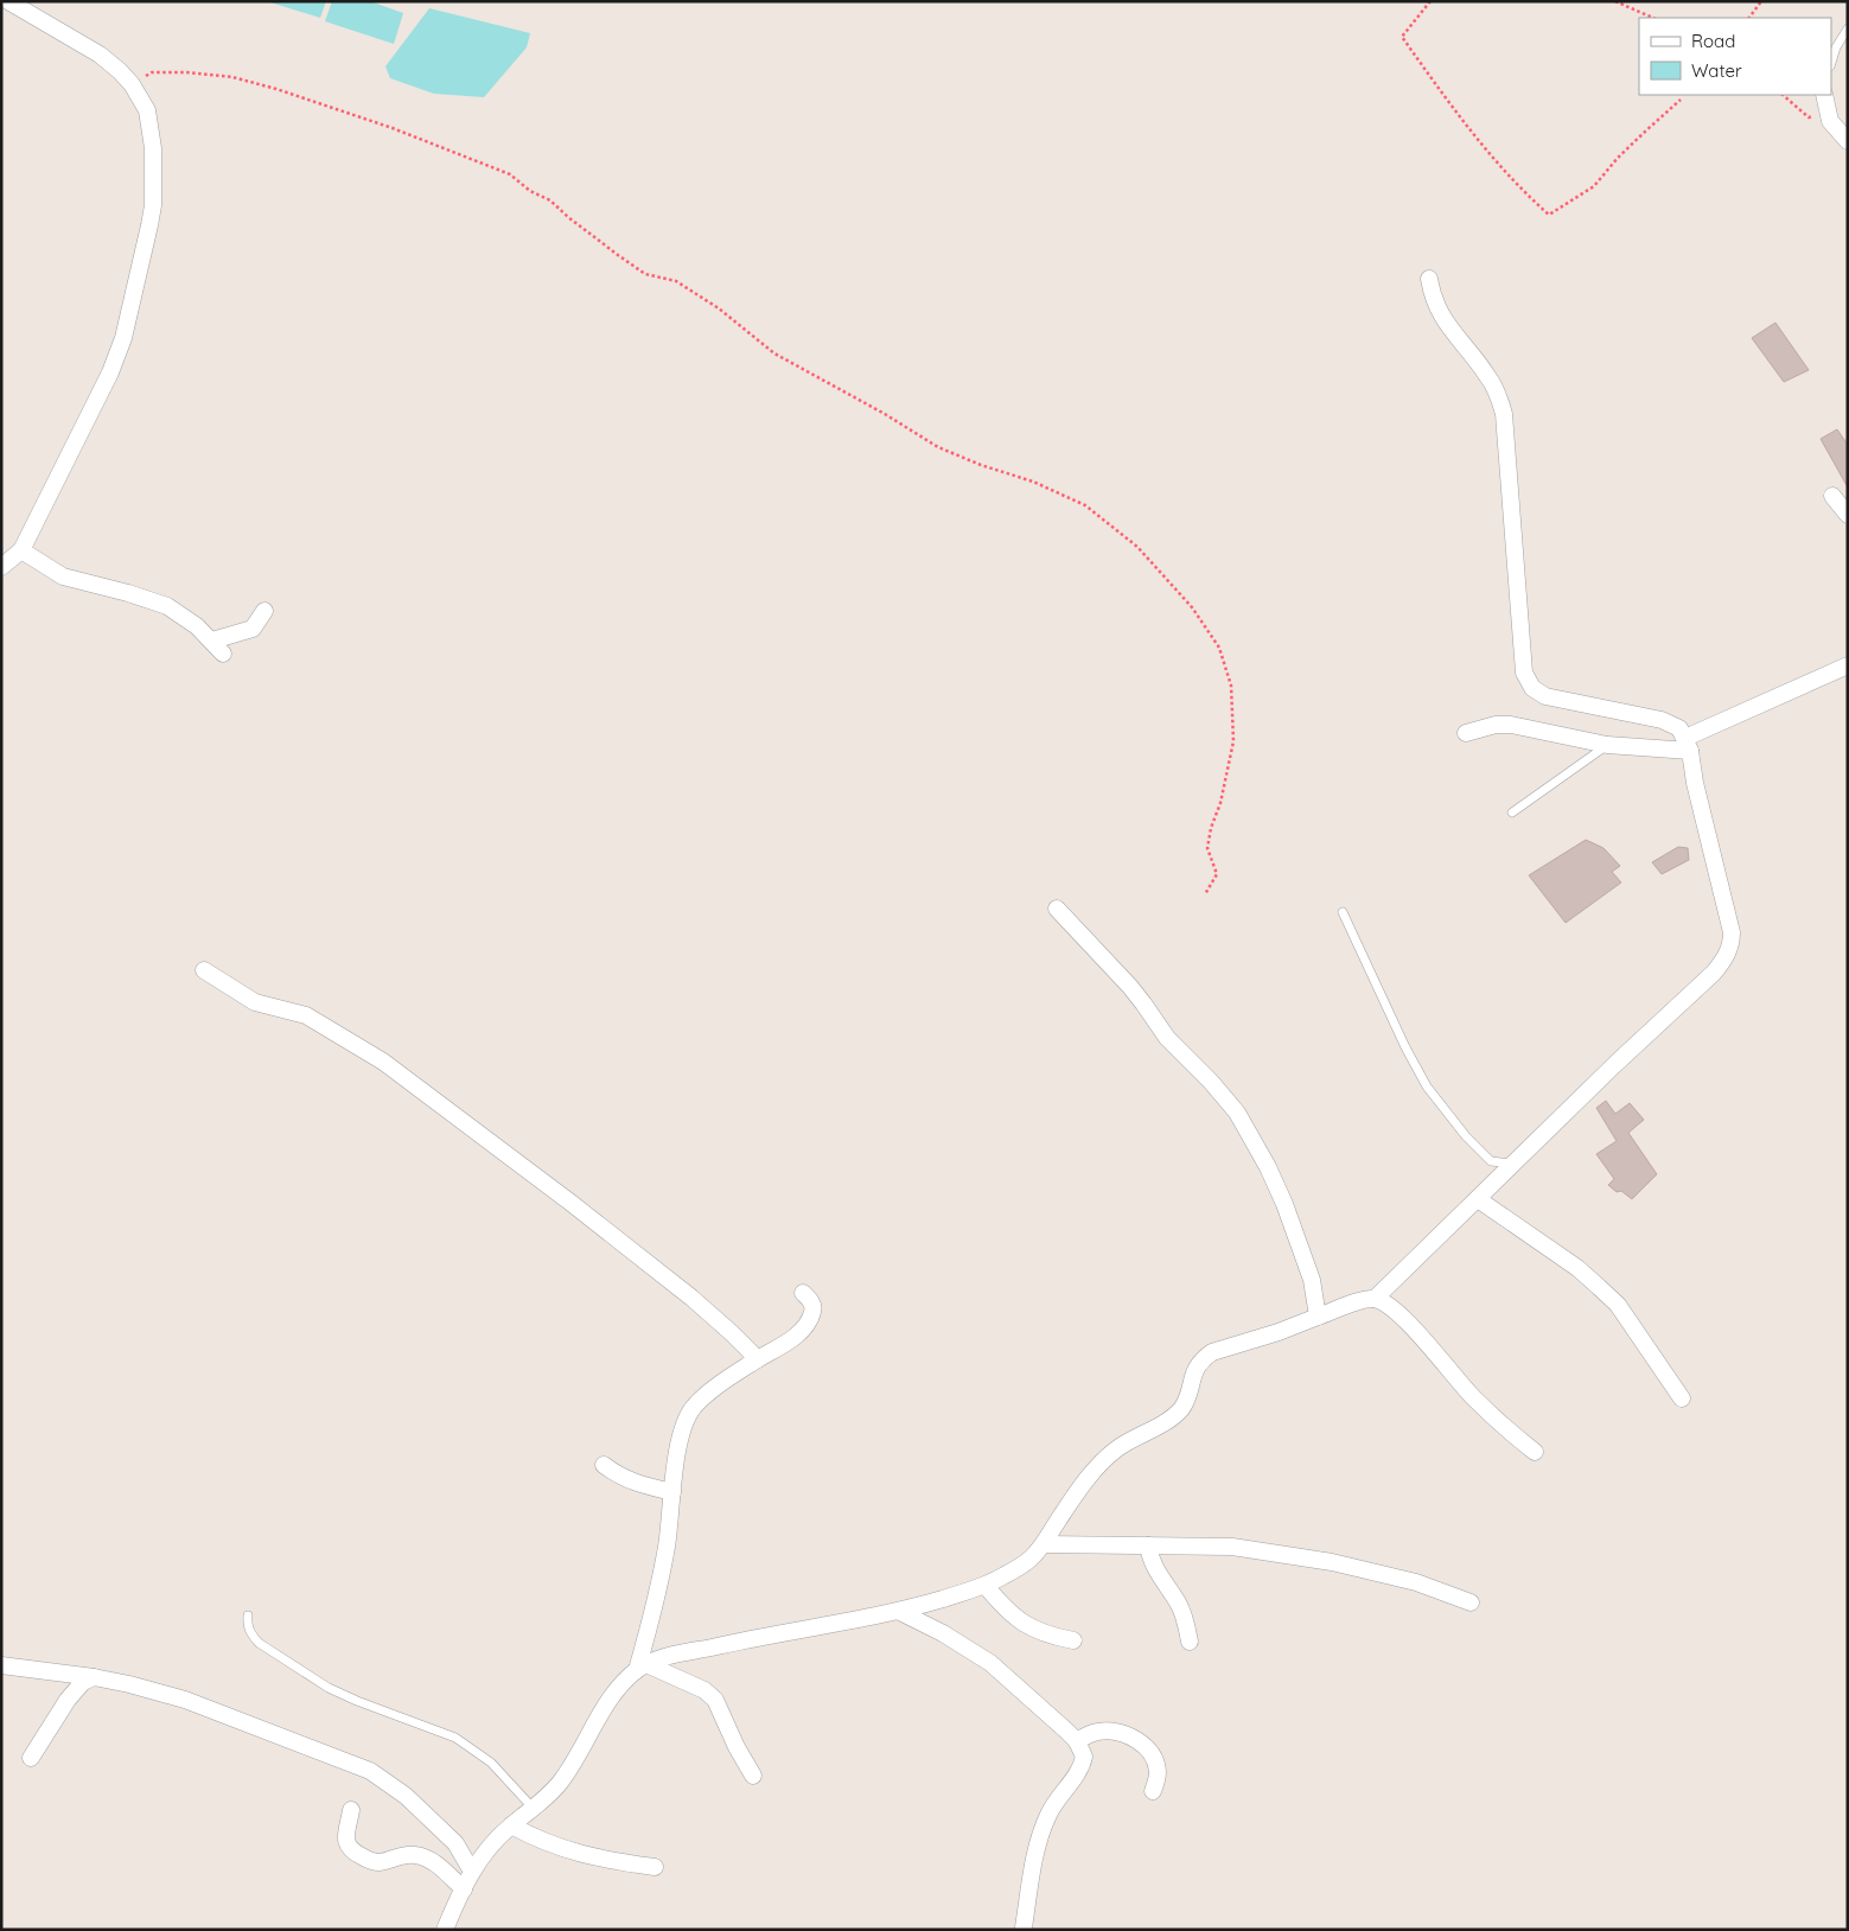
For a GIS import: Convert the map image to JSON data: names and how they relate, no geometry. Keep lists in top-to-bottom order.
{
  "legend": ["Road", "Water"]
}
